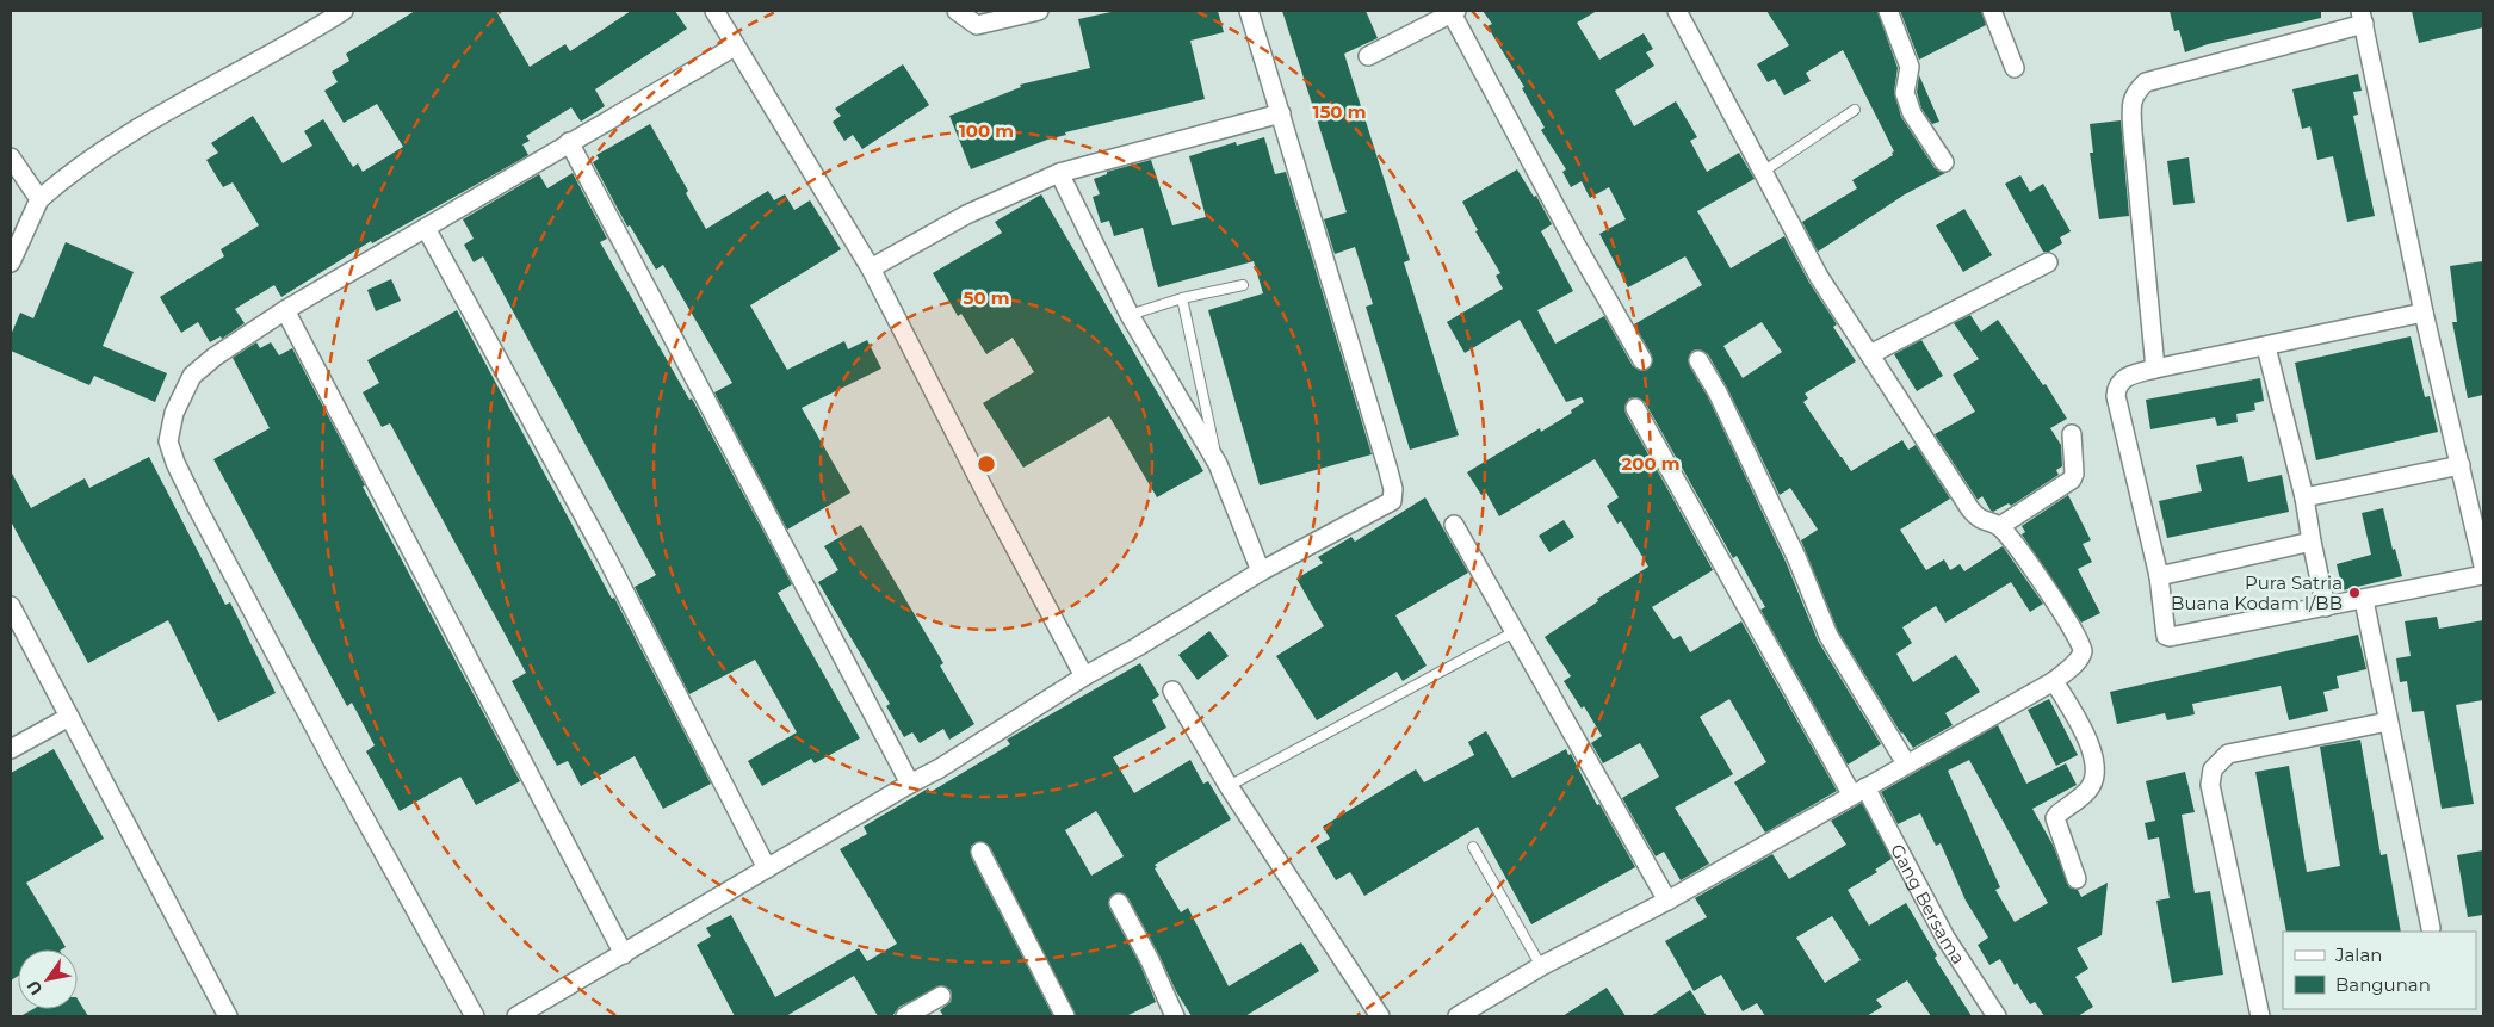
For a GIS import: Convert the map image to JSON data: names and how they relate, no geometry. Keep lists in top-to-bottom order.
{
  "streets": {
    "street": ["Gang Bersama"]
  },
  "places": ["Pura Satria Buana Kodam I/BB"],
  "legend": ["Jalan", "Bangunan"],
  "north": "bottom left",
  "rings": [
    "150 m",
    "100 m",
    "50 m",
    "200 m"
  ]
}
